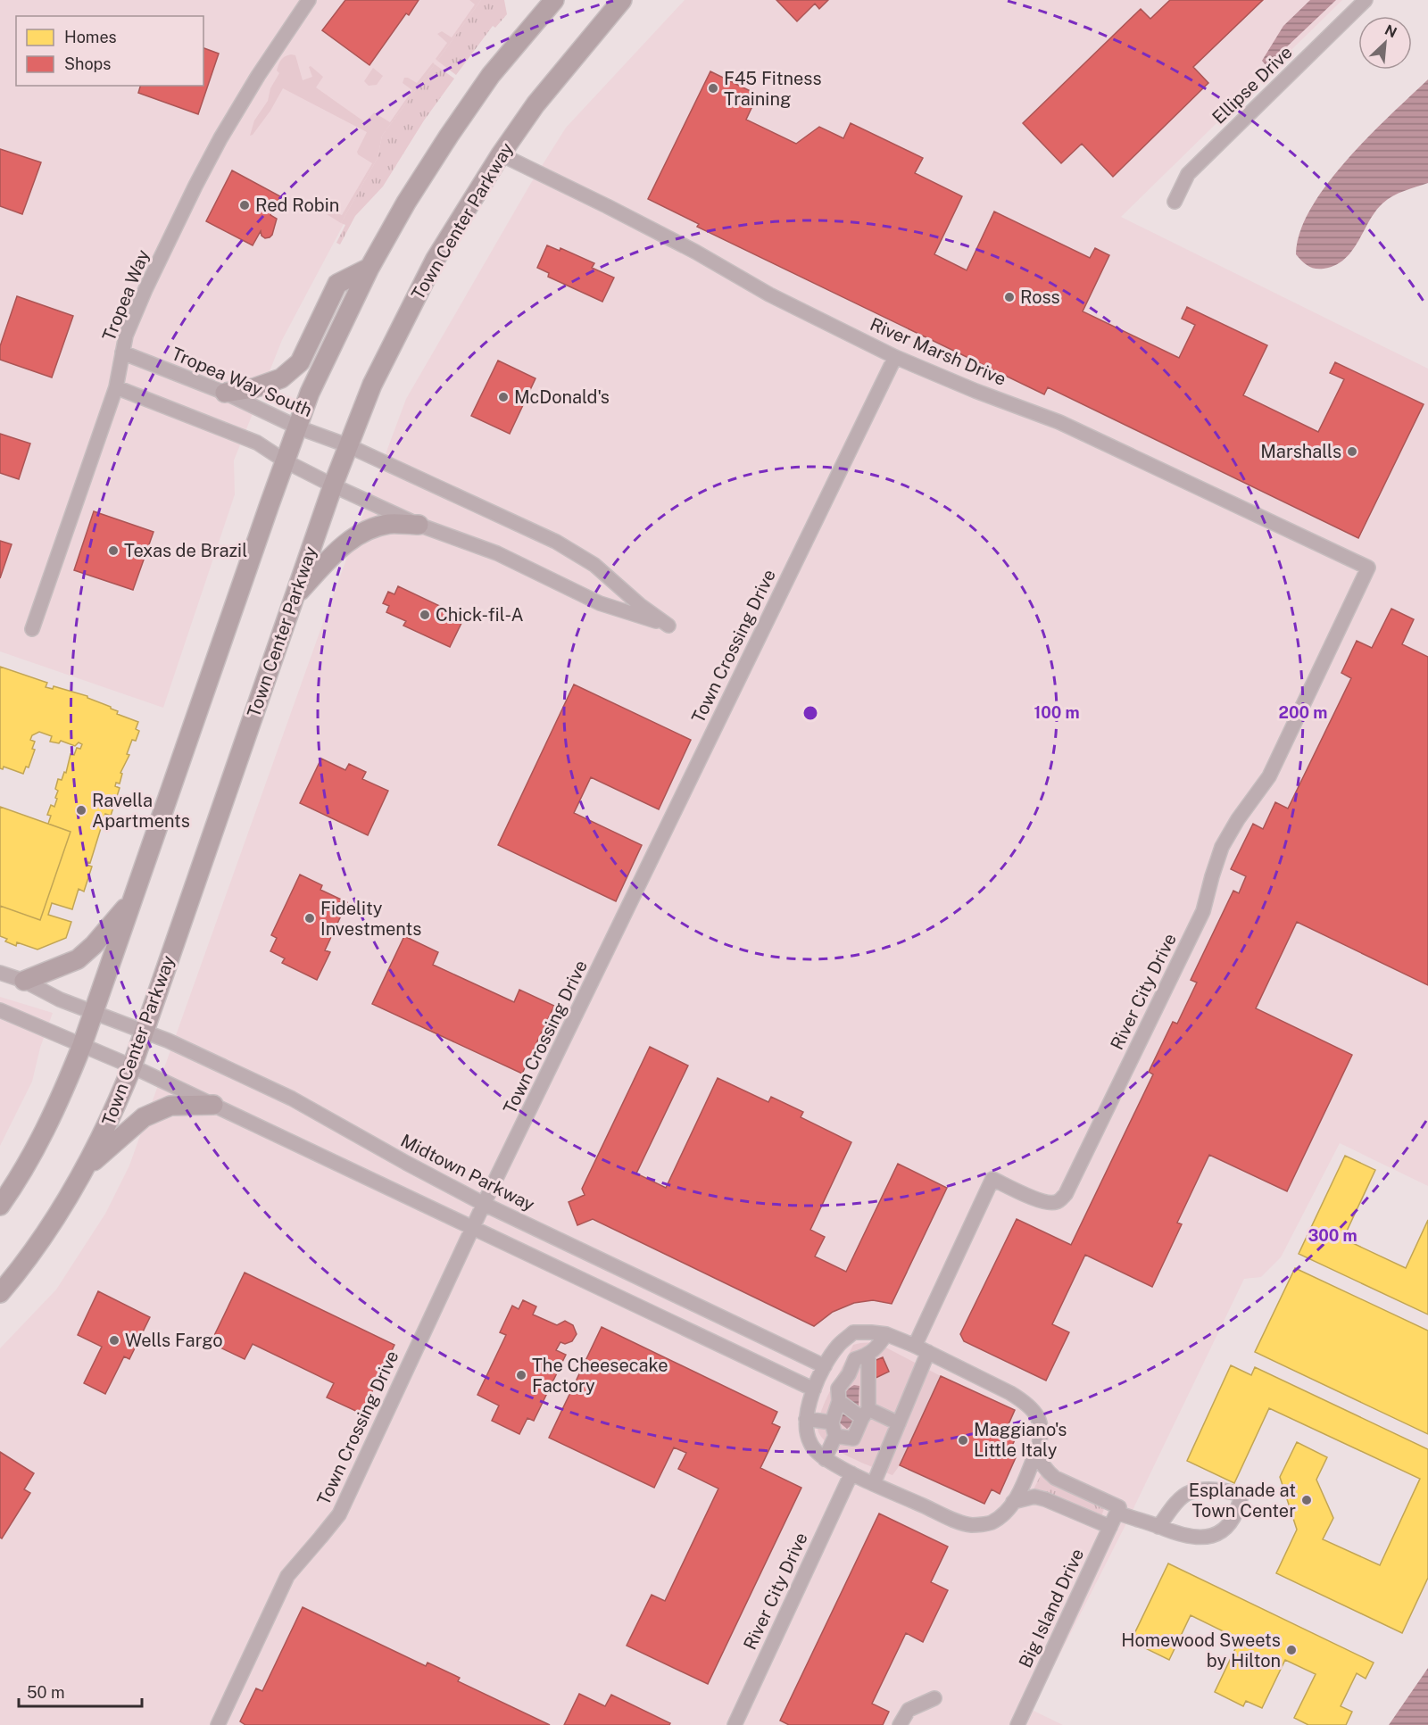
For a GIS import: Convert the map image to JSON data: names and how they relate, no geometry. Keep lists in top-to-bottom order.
{
  "streets": {
    "main road": ["Town Center Parkway"],
    "street": [
      "Ellipse Drive",
      "Tropea Way",
      "River Marsh Drive",
      "Tropea Way South",
      "Town Crossing Drive",
      "River City Drive",
      "Midtown Parkway",
      "Big Island Drive"
    ]
  },
  "crossings": [
    ["Town Center Parkway", "River Marsh Drive"],
    ["Town Center Parkway", "Tropea Way South"],
    ["Town Center Parkway", "Midtown Parkway"],
    ["Tropea Way", "Tropea Way South"],
    ["River Marsh Drive", "Town Crossing Drive"],
    ["River Marsh Drive", "River City Drive"],
    ["Town Crossing Drive", "Midtown Parkway"]
  ],
  "places": [
    "F45 Fitness Training",
    "Red Robin",
    "Ross",
    "McDonald's",
    "Marshalls",
    "Texas de Brazil",
    "Chick-fil-A",
    "Ravella Apartments",
    "Fidelity Investments",
    "Wells Fargo",
    "The Cheesecake Factory",
    "Maggiano's Little Italy",
    "Esplanade at Town Center",
    "Homewood Sweets by Hilton"
  ],
  "legend": ["Homes", "Shops"],
  "scale_bar": "50 m",
  "north": "top right",
  "rings": ["100 m", "200 m", "300 m"]
}
